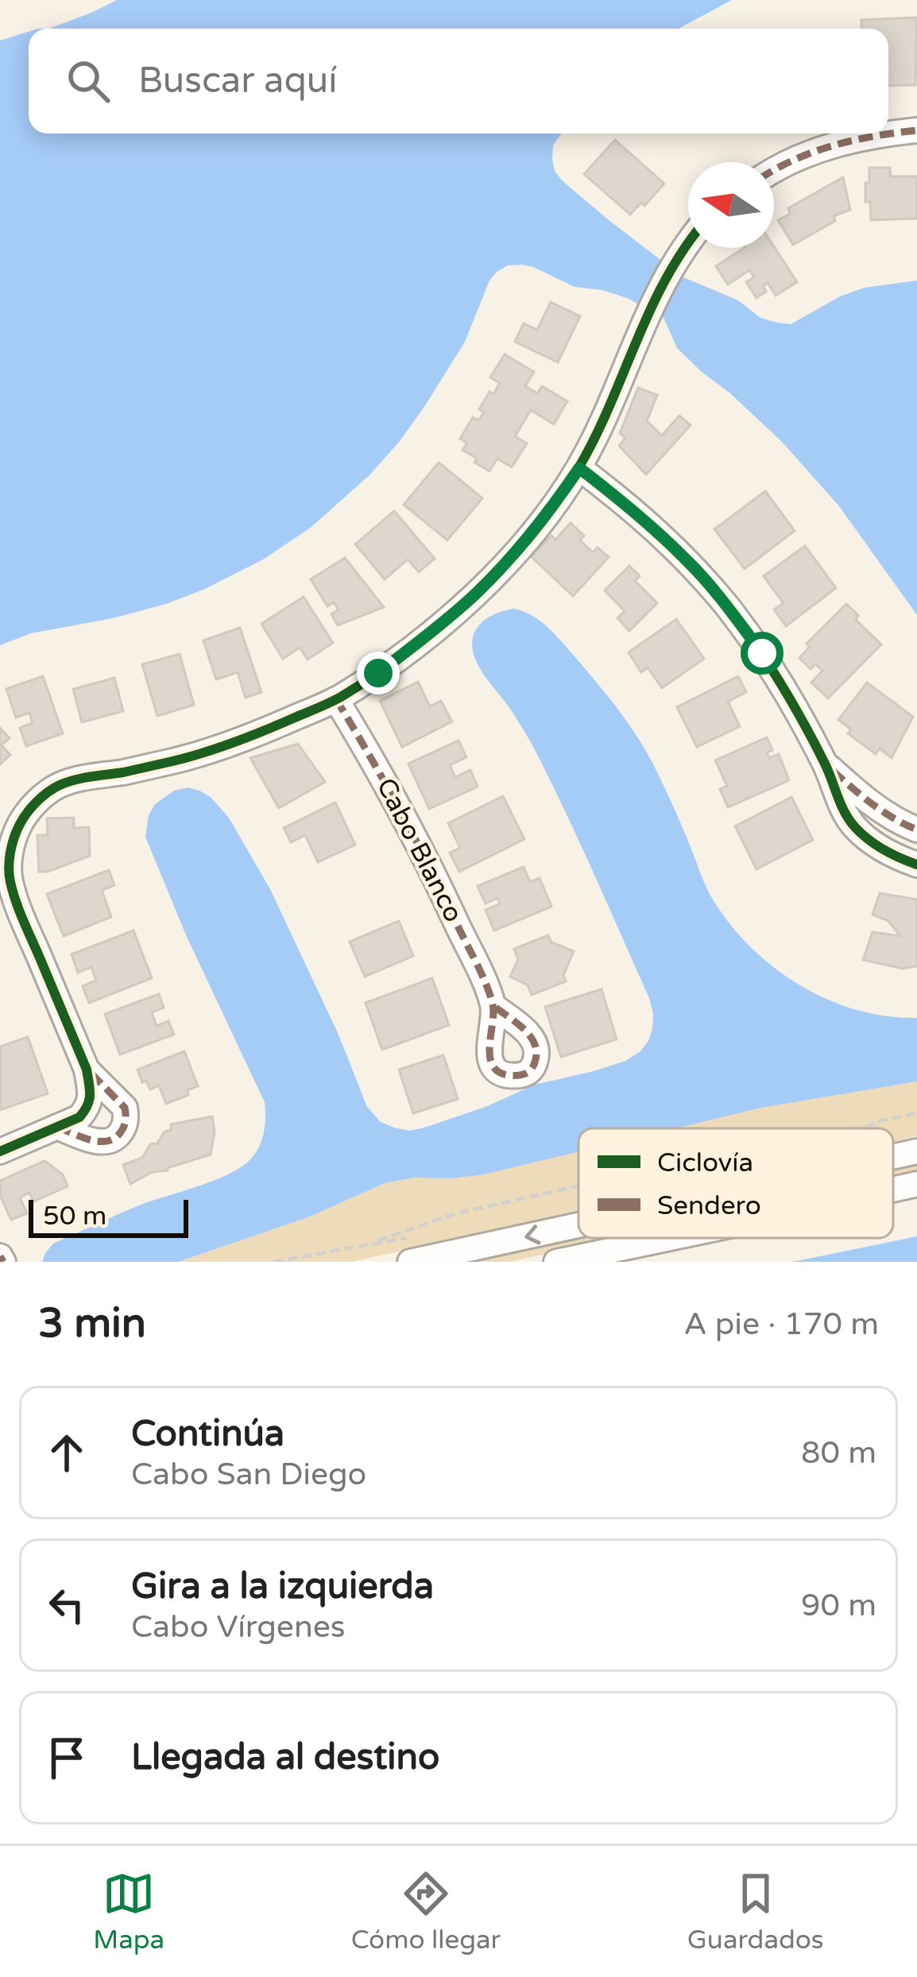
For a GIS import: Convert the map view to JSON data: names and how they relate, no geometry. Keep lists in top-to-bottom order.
{
  "streets": {
    "street": ["Cabo Blanco"]
  },
  "legend": ["Ciclovía", "Sendero"],
  "scale_bar": "50 m",
  "north": "left",
  "page": {
    "search": "Buscar aquí",
    "scale": "50 m",
    "heading": ["3 min", "A pie · 170 m"],
    "list": [
      ["Continúa", "Cabo San Diego", "80 m"],
      ["Gira a la izquierda", "Cabo Vírgenes", "90 m"],
      "Llegada al destino"
    ],
    "nav": ["Mapa", "Cómo llegar", "Guardados"]
  }
}
